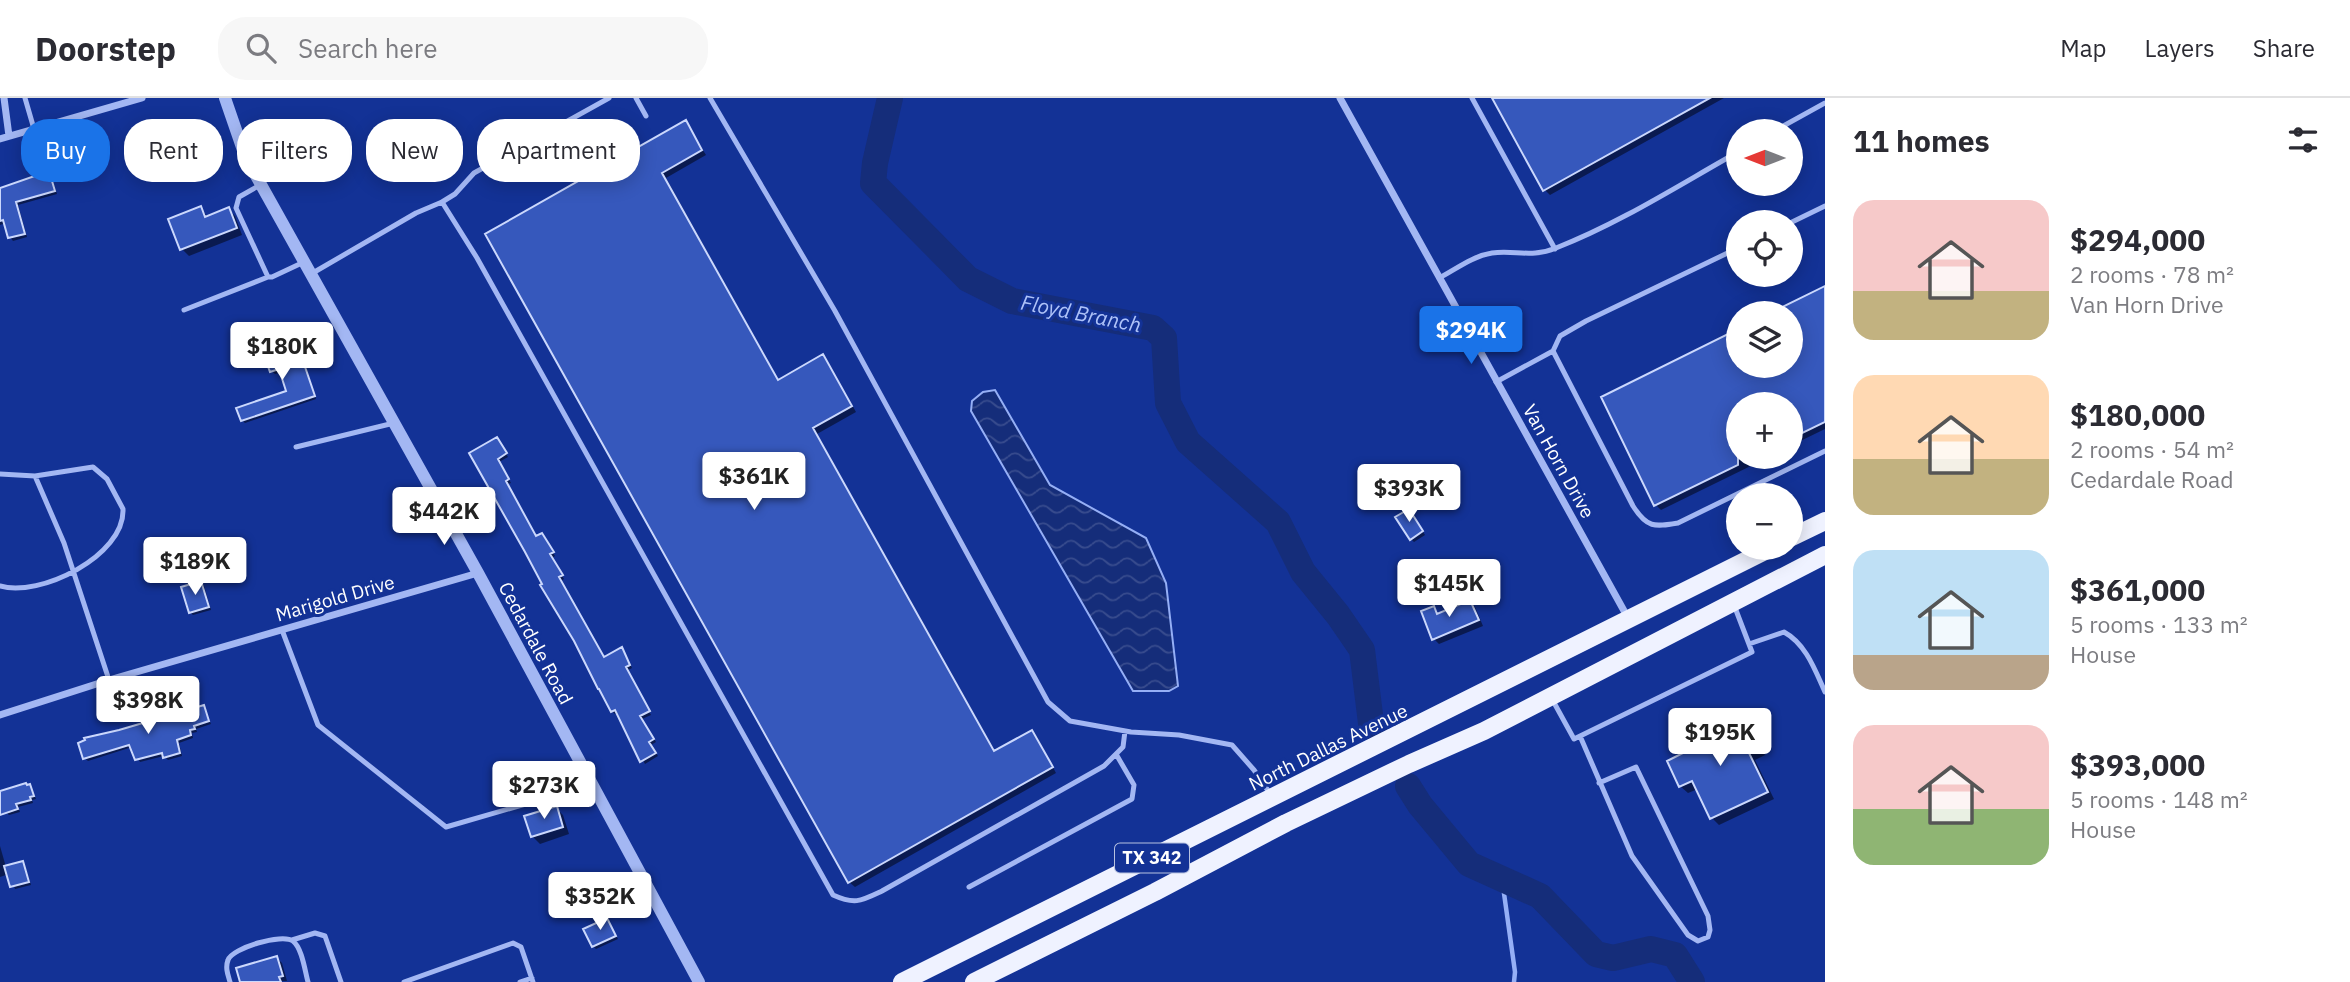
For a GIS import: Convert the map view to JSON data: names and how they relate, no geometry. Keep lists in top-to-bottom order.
{
  "streets": {
    "main road": ["North Dallas Avenue", "TX 342"],
    "street": ["Van Horn Drive", "Marigold Drive", "Cedardale Road"]
  },
  "crossings": [
    ["Van Horn Drive", "North Dallas Avenue"],
    ["Marigold Drive", "Cedardale Road"]
  ],
  "water": ["Floyd Branch"],
  "north": "left",
  "page": {
    "header": "Doorstep",
    "search": "Search here",
    "nav": ["Map", "Layers", "Share"],
    "heading": "11 homes",
    "map_buttons": ["+", "−"],
    "chip": [
      "Buy",
      "Rent",
      "Filters",
      "New",
      "Apartment"
    ],
    "list": [
      {
        "name": "$294,000",
        "note": "2 rooms · 78 m² · Van Horn Drive"
      },
      {
        "name": "$180,000",
        "note": "2 rooms · 54 m² · Cedardale Road"
      },
      {
        "name": "$361,000",
        "note": "5 rooms · 133 m² · House"
      },
      {
        "name": "$393,000",
        "note": "5 rooms · 148 m² · House"
      }
    ],
    "price": [
      "$294K",
      "$180K",
      "$361K",
      "$393K",
      "$442K",
      "$189K",
      "$145K",
      "$398K",
      "$195K",
      "$273K",
      "$352K"
    ]
  }
}
